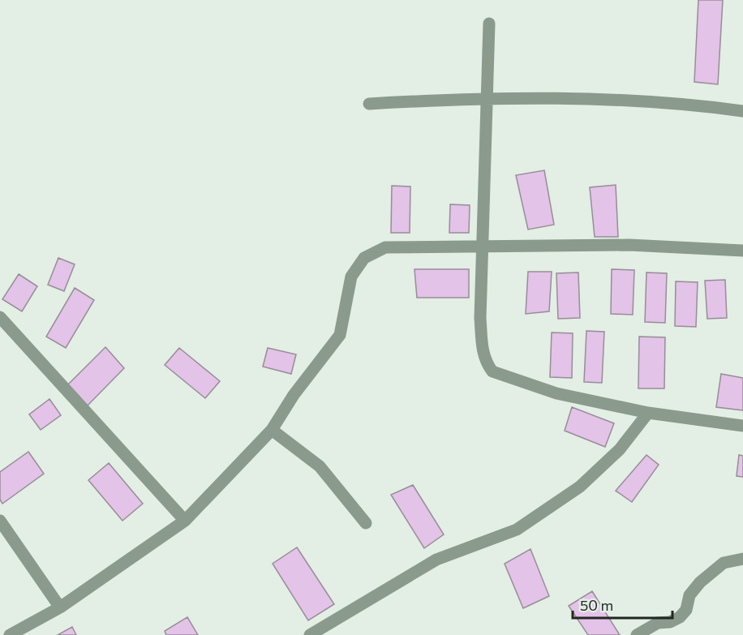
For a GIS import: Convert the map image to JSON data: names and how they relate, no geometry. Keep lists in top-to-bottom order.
{
  "scale_bar": "50 m"
}
